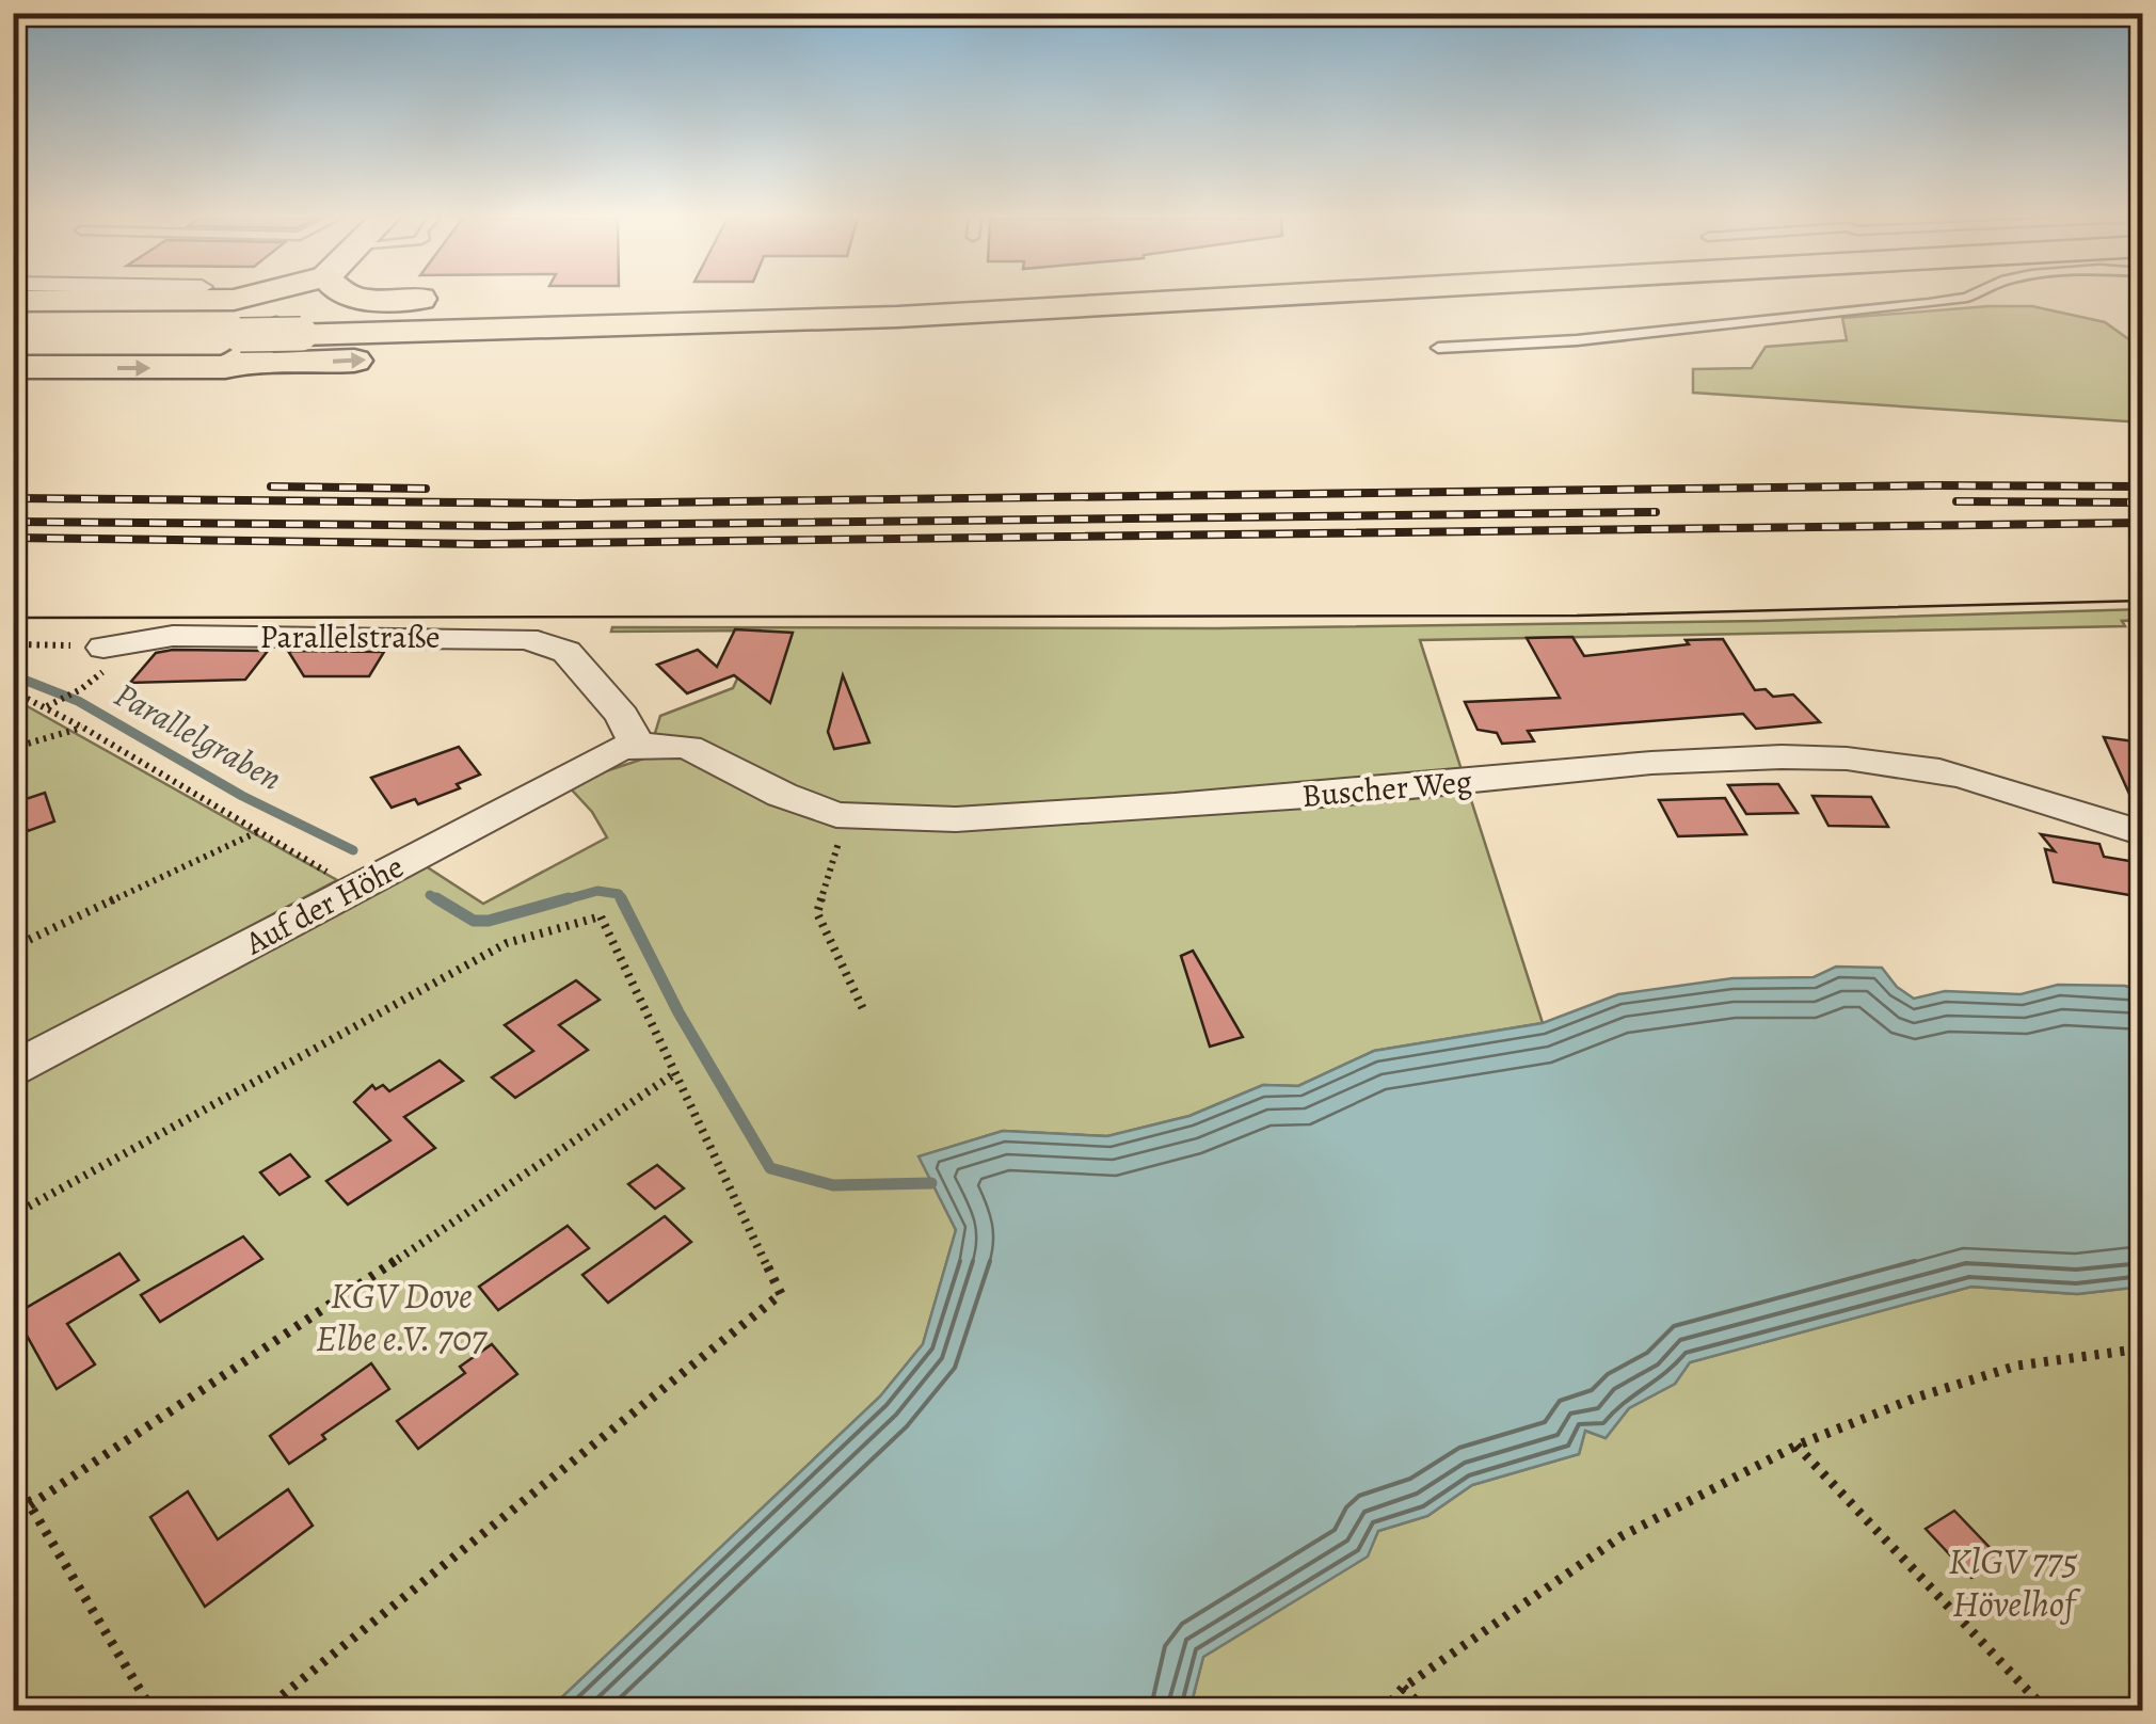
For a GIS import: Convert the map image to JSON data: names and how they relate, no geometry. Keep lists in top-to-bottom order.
{
  "streets": {
    "street": ["Parallelstraße", "Buscher Weg", "Auf der Höhe"]
  },
  "crossings": [
    ["Parallelstraße", "Buscher Weg"],
    ["Parallelstraße", "Auf der Höhe"],
    ["Buscher Weg", "Auf der Höhe"]
  ],
  "water": ["Parallelgraben"],
  "parks": ["KGV Dove Elbe e.V. 707", "KlGV 775 Hövelhof"]
}
